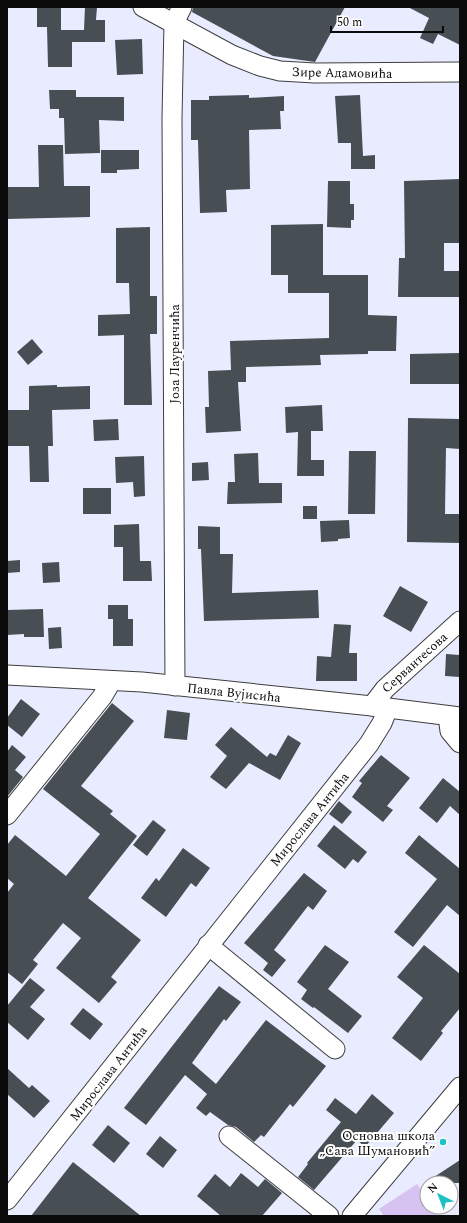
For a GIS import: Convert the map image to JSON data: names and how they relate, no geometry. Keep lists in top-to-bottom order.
{
  "streets": {
    "street": [
      "Зире Адамовића",
      "Јоза Лауренчића",
      "Сервантесова",
      "Павла Вујисића",
      "Мирослава Антића"
    ]
  },
  "crossings": [
    ["Зире Адамовића", "Јоза Лауренчића"],
    ["Јоза Лауренчића", "Павла Вујисића"],
    ["Сервантесова", "Павла Вујисића"],
    ["Сервантесова", "Мирослава Антића"],
    ["Павла Вујисића", "Мирослава Антића"]
  ],
  "places": ["Основна школа „Сава Шумановић”"],
  "scale_bar": "50 m",
  "north": "top left"
}
